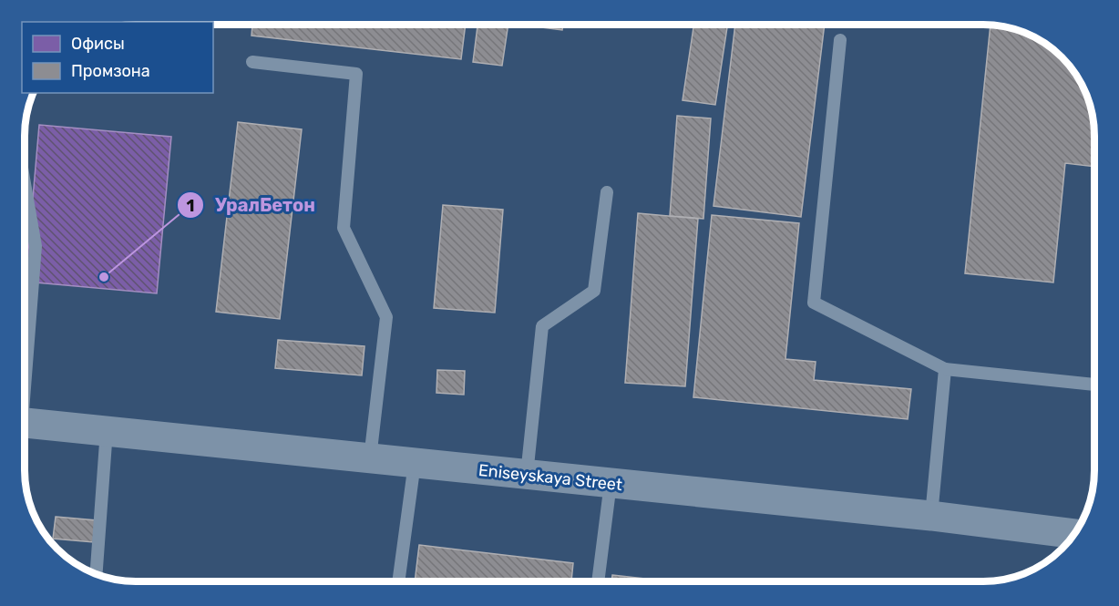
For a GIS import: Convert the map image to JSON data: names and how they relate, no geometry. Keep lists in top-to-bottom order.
{
  "streets": {
    "street": ["Eniseyskaya Street"]
  },
  "places": ["УралБетон"],
  "legend": ["Офисы", "Промзона"]
}
